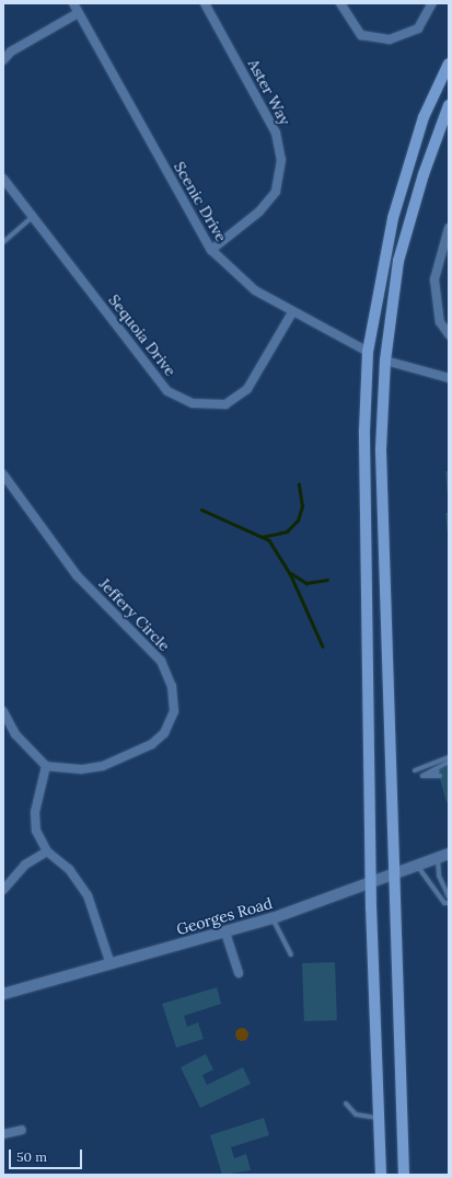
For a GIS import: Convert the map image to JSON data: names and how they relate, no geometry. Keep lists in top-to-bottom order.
{
  "streets": {
    "street": [
      "Aster Way",
      "Scenic Drive",
      "Sequoia Drive",
      "Jeffery Circle",
      "Georges Road"
    ]
  },
  "crossings": [
    ["Aster Way", "Scenic Drive"],
    ["Scenic Drive", "Sequoia Drive"]
  ],
  "scale_bar": "50 m"
}
